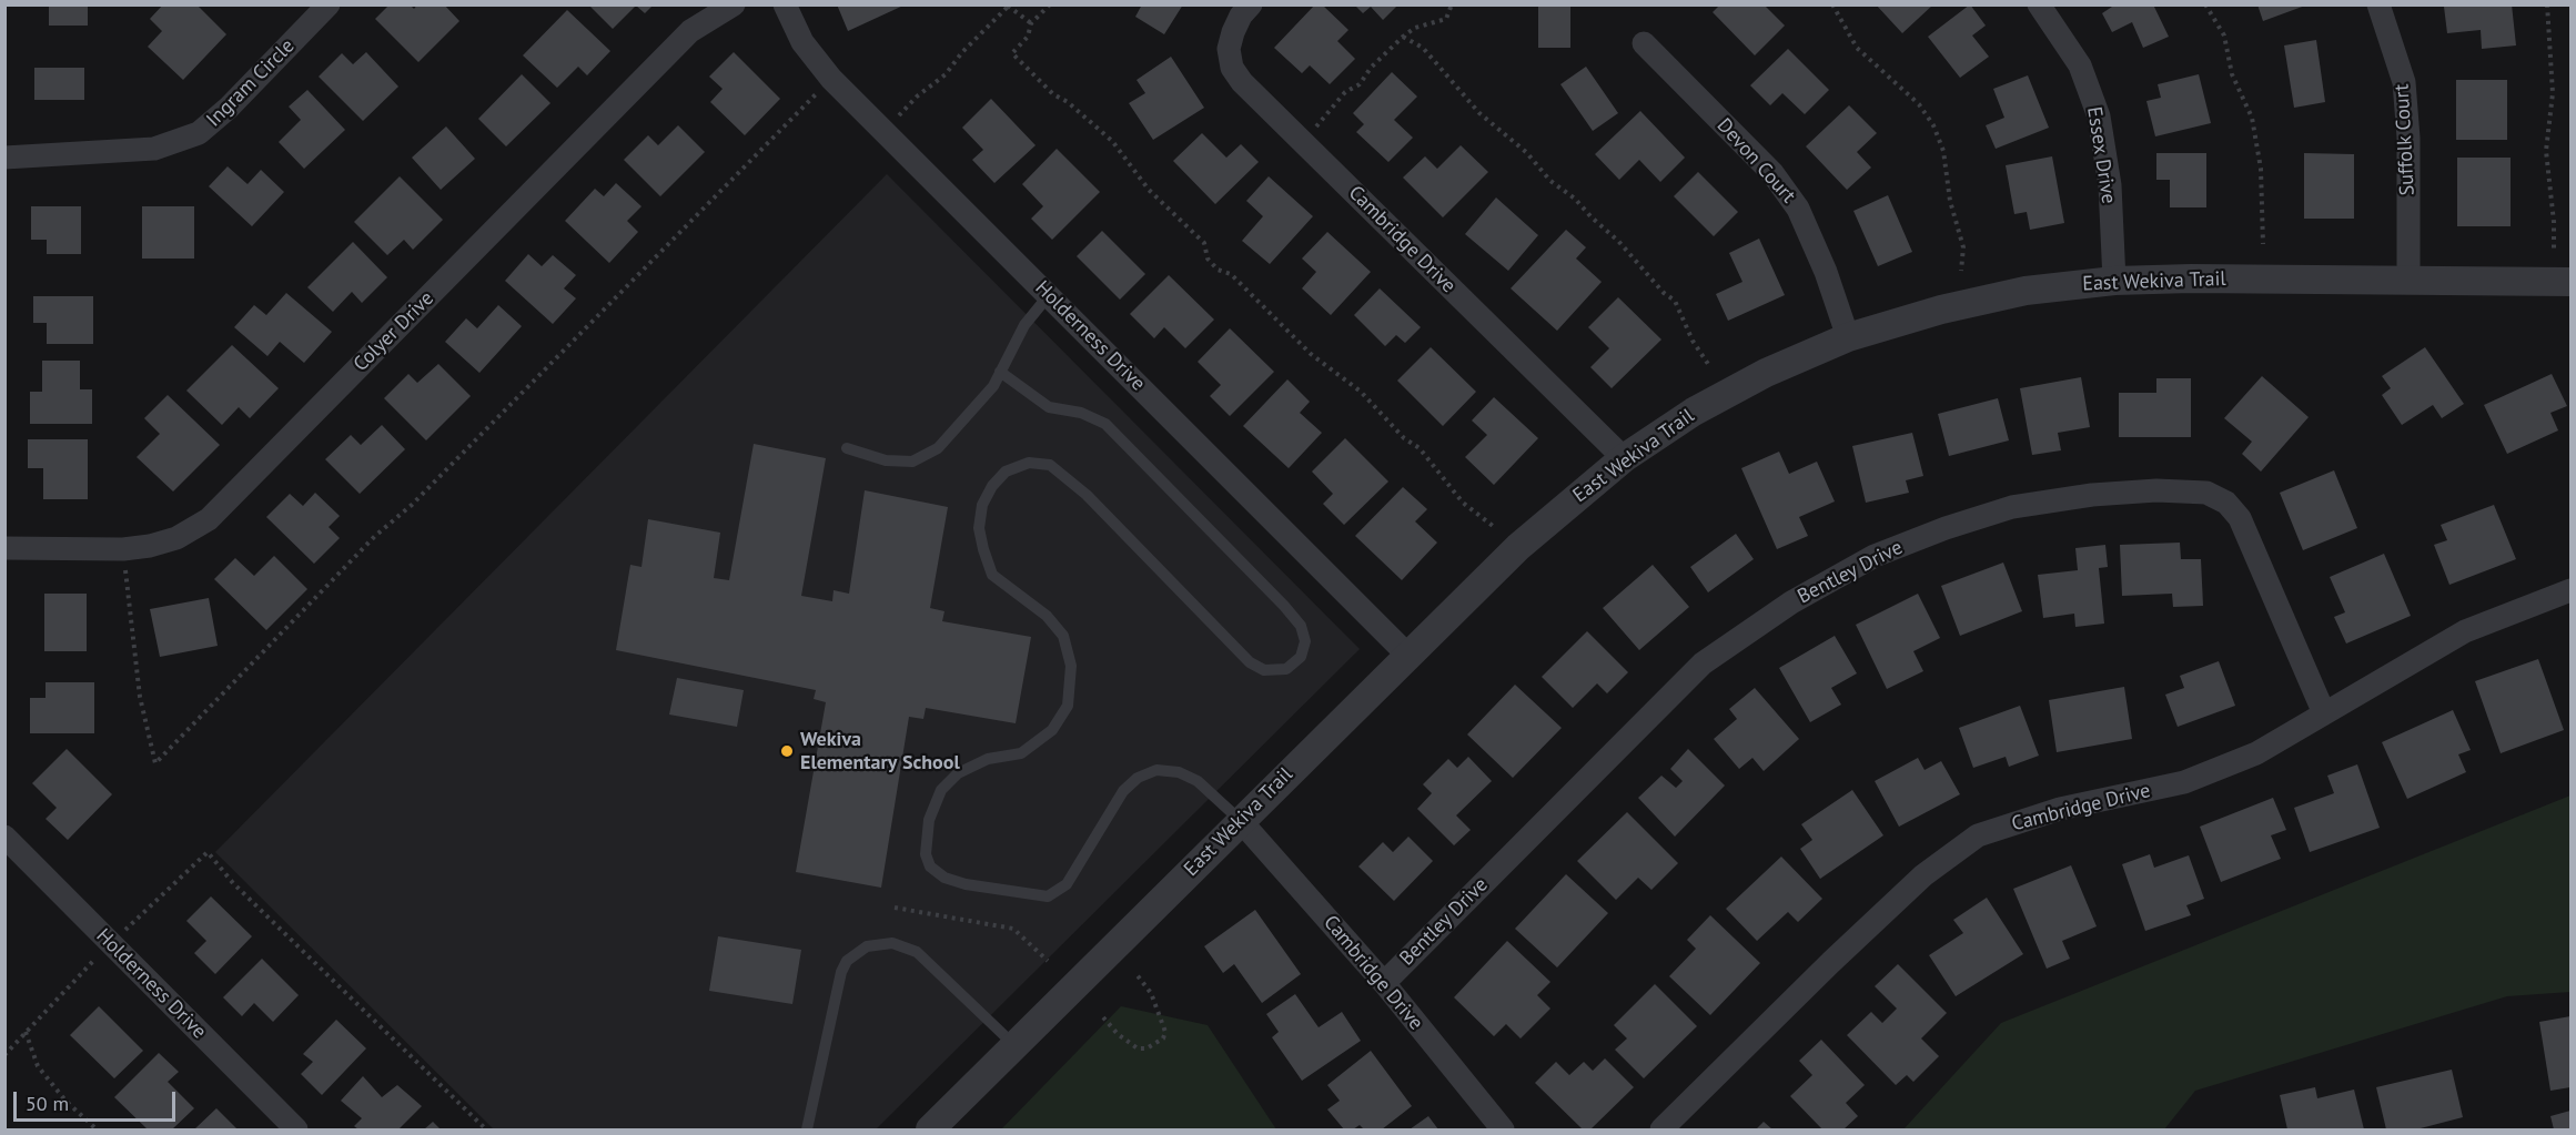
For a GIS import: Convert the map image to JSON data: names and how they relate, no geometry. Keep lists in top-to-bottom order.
{
  "streets": {
    "street": [
      "Ingram Circle",
      "Suffolk Court",
      "Essex Drive",
      "Devon Court",
      "Cambridge Drive",
      "East Wekiva Trail",
      "Colyer Drive",
      "Holderness Drive",
      "Bentley Drive"
    ]
  },
  "crossings": [
    ["Suffolk Court", "East Wekiva Trail"],
    ["Essex Drive", "East Wekiva Trail"],
    ["Devon Court", "East Wekiva Trail"],
    ["Cambridge Drive", "East Wekiva Trail"],
    ["Cambridge Drive", "Bentley Drive"],
    ["East Wekiva Trail", "Holderness Drive"]
  ],
  "places": ["Wekiva Elementary School"],
  "scale_bar": "50 m"
}
